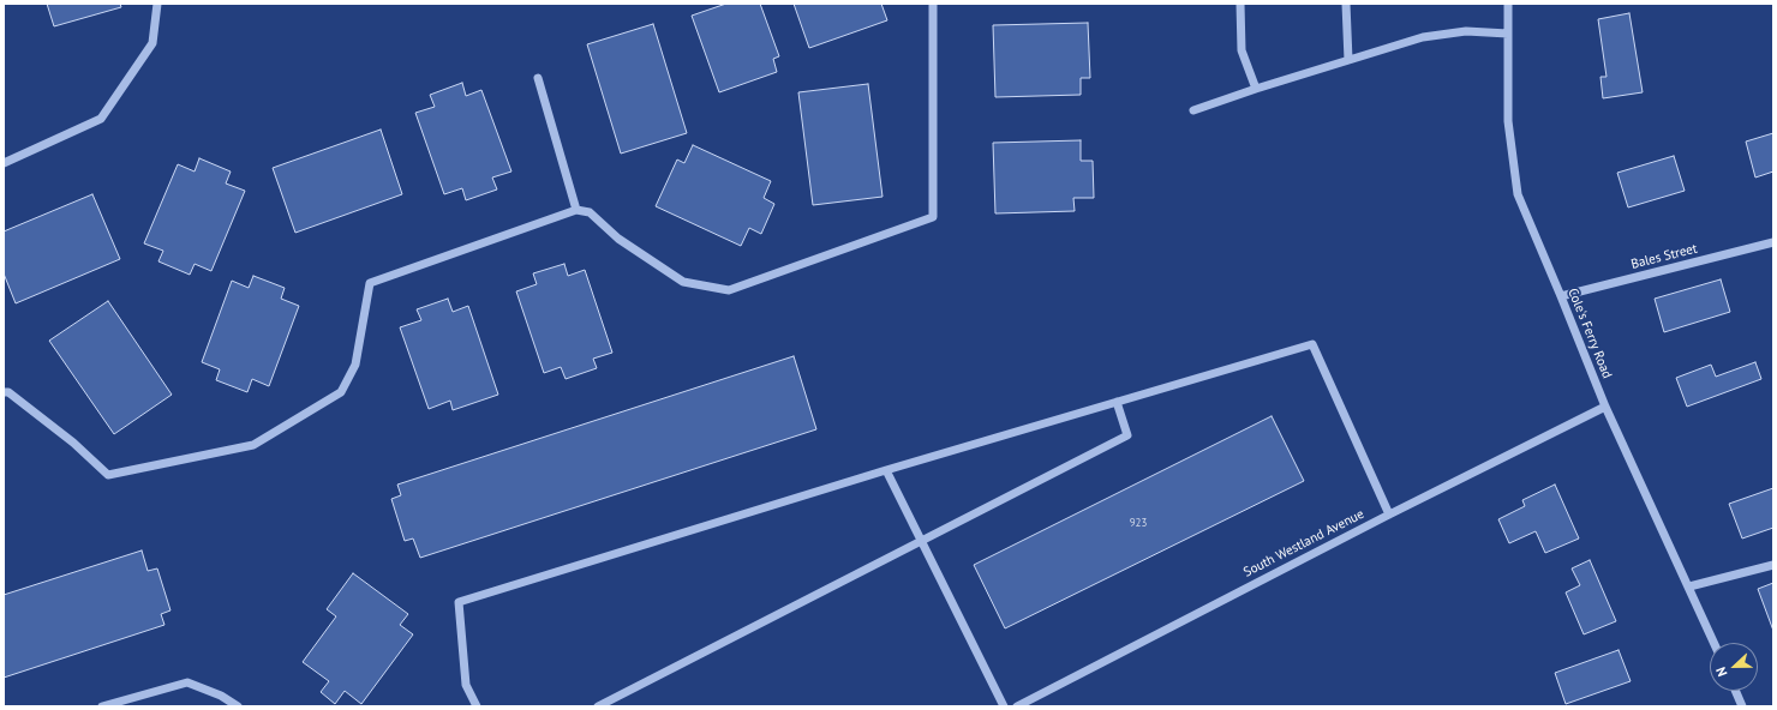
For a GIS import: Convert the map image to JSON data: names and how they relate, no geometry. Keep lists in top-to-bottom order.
{
  "streets": {
    "street": ["Bales Street", "Cole's Ferry Road", "South Westland Avenue"]
  },
  "crossings": [
    ["Bales Street", "Cole's Ferry Road"],
    ["Cole's Ferry Road", "South Westland Avenue"]
  ],
  "house_numbers": ["923"],
  "north": "left"
}
